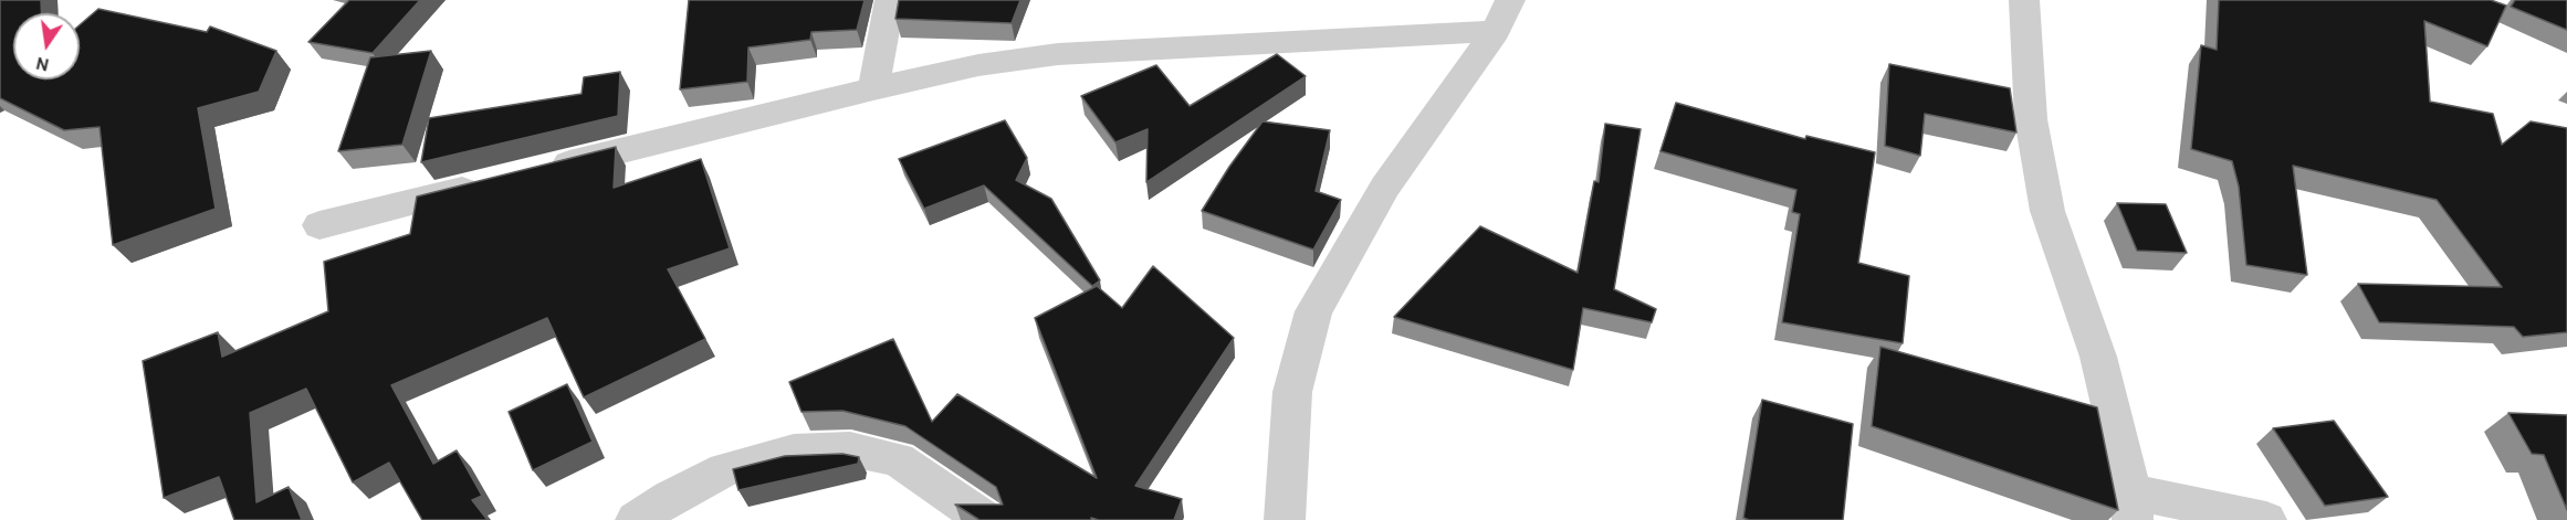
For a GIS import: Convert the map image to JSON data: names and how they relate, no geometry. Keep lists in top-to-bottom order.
{
  "north": "bottom"
}
